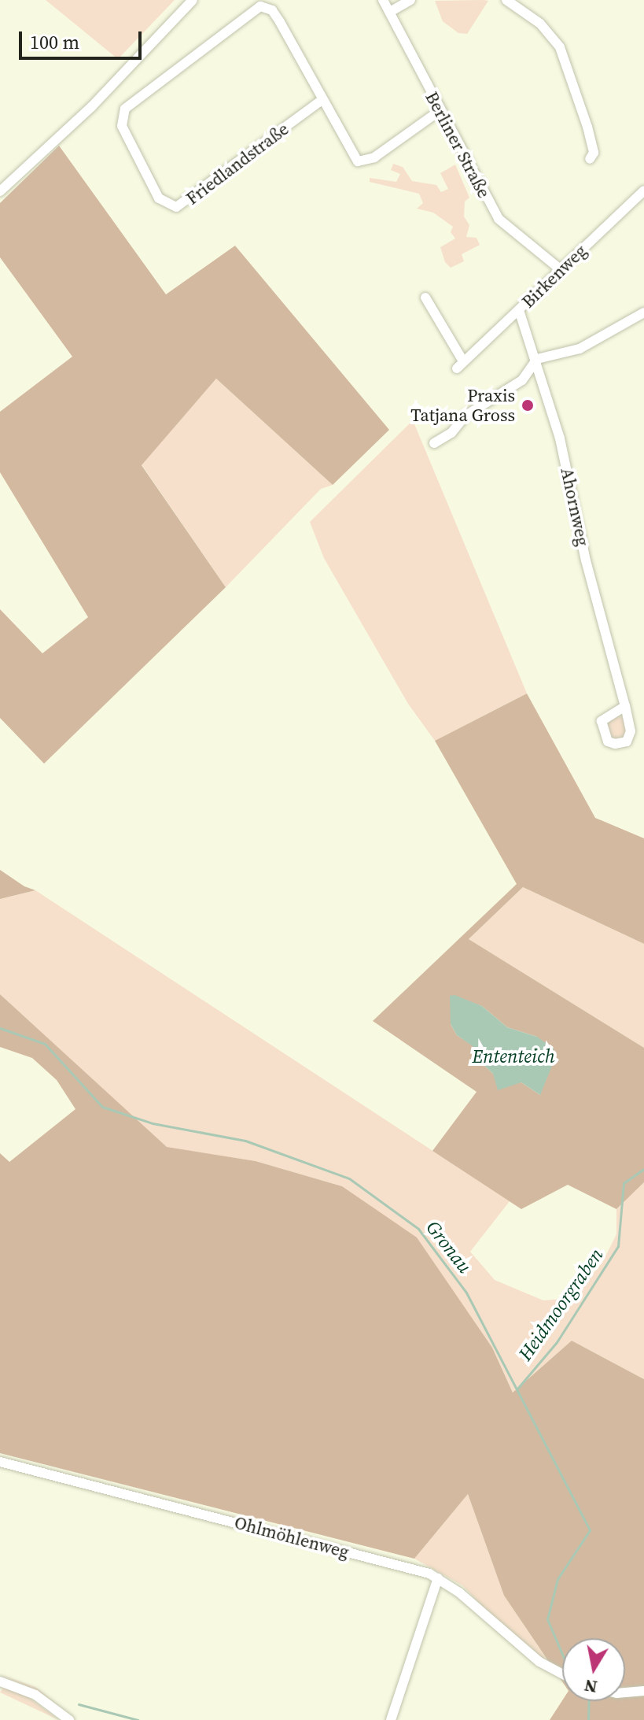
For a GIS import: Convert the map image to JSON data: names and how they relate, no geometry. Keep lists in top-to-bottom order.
{
  "streets": {
    "street": [
      "Berliner Straße",
      "Friedlandstraße",
      "Birkenweg",
      "Ahornweg",
      "Ohlmöhlenweg"
    ]
  },
  "crossings": [
    ["Berliner Straße", "Friedlandstraße"],
    ["Berliner Straße", "Birkenweg"],
    ["Birkenweg", "Ahornweg"]
  ],
  "water": ["Ententeich", "Gronau", "Heidmoorgraben"],
  "places": ["Praxis Tatjana Gross"],
  "scale_bar": "100 m",
  "north": "bottom"
}
